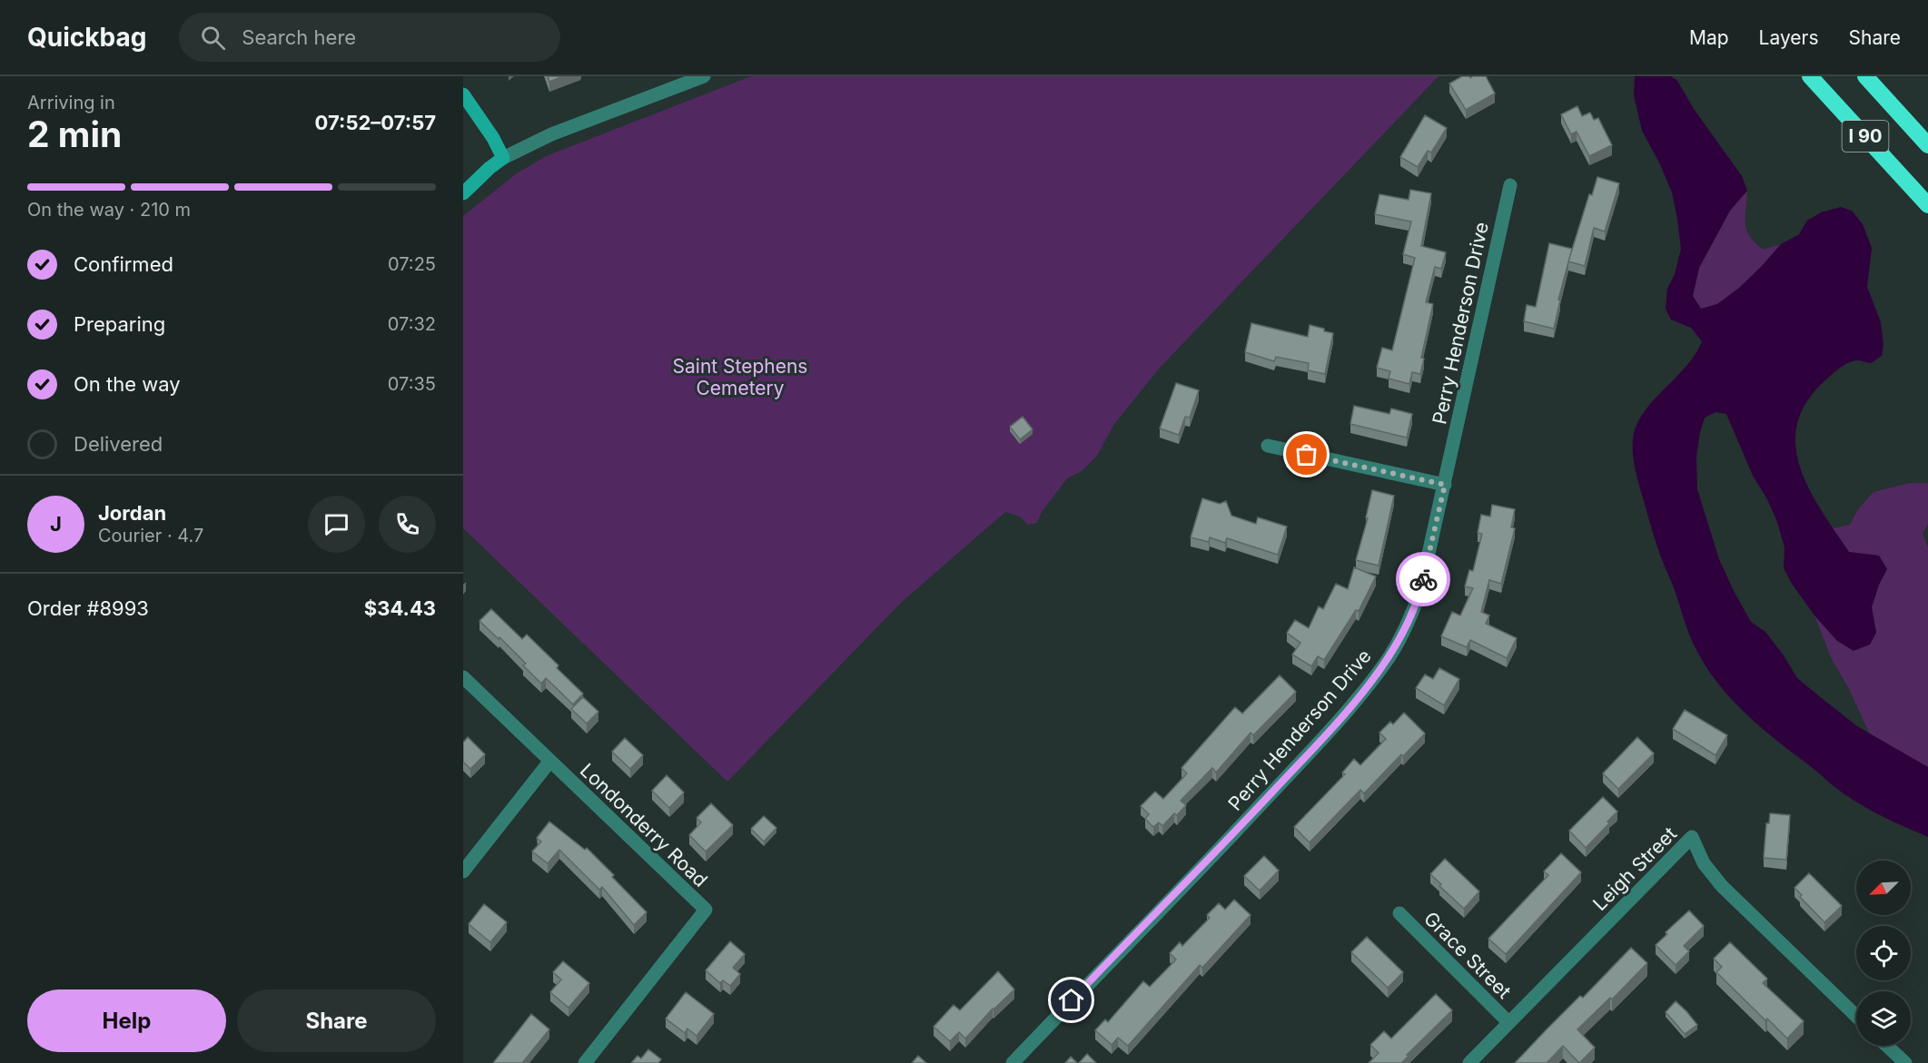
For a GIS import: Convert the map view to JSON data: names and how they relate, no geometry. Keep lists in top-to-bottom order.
{
  "streets": {
    "highway": ["I 90"],
    "street": [
      "Perry Henderson Drive",
      "Londonderry Road",
      "Leigh Street",
      "Grace Street"
    ]
  },
  "crossings": [
    ["Leigh Street", "Grace Street"]
  ],
  "parks": ["Saint Stephens Cemetery"],
  "north": "bottom left",
  "page": {
    "header": "Quickbag",
    "search": "Search here",
    "nav": ["Map", "Layers", "Share"],
    "heading": ["2 min", "Arriving in", "07:52–07:57"],
    "panel": [
      "Jordan",
      "Courier · 4.7",
      "Order #8993",
      "$34.43"
    ],
    "bar": "On the way · 210 m",
    "list": [
      ["Confirmed", "07:25"],
      ["Preparing", "07:32"],
      ["On the way", "07:35"],
      "Delivered"
    ],
    "round": "J",
    "buttons": ["Help", "Share"]
  }
}
